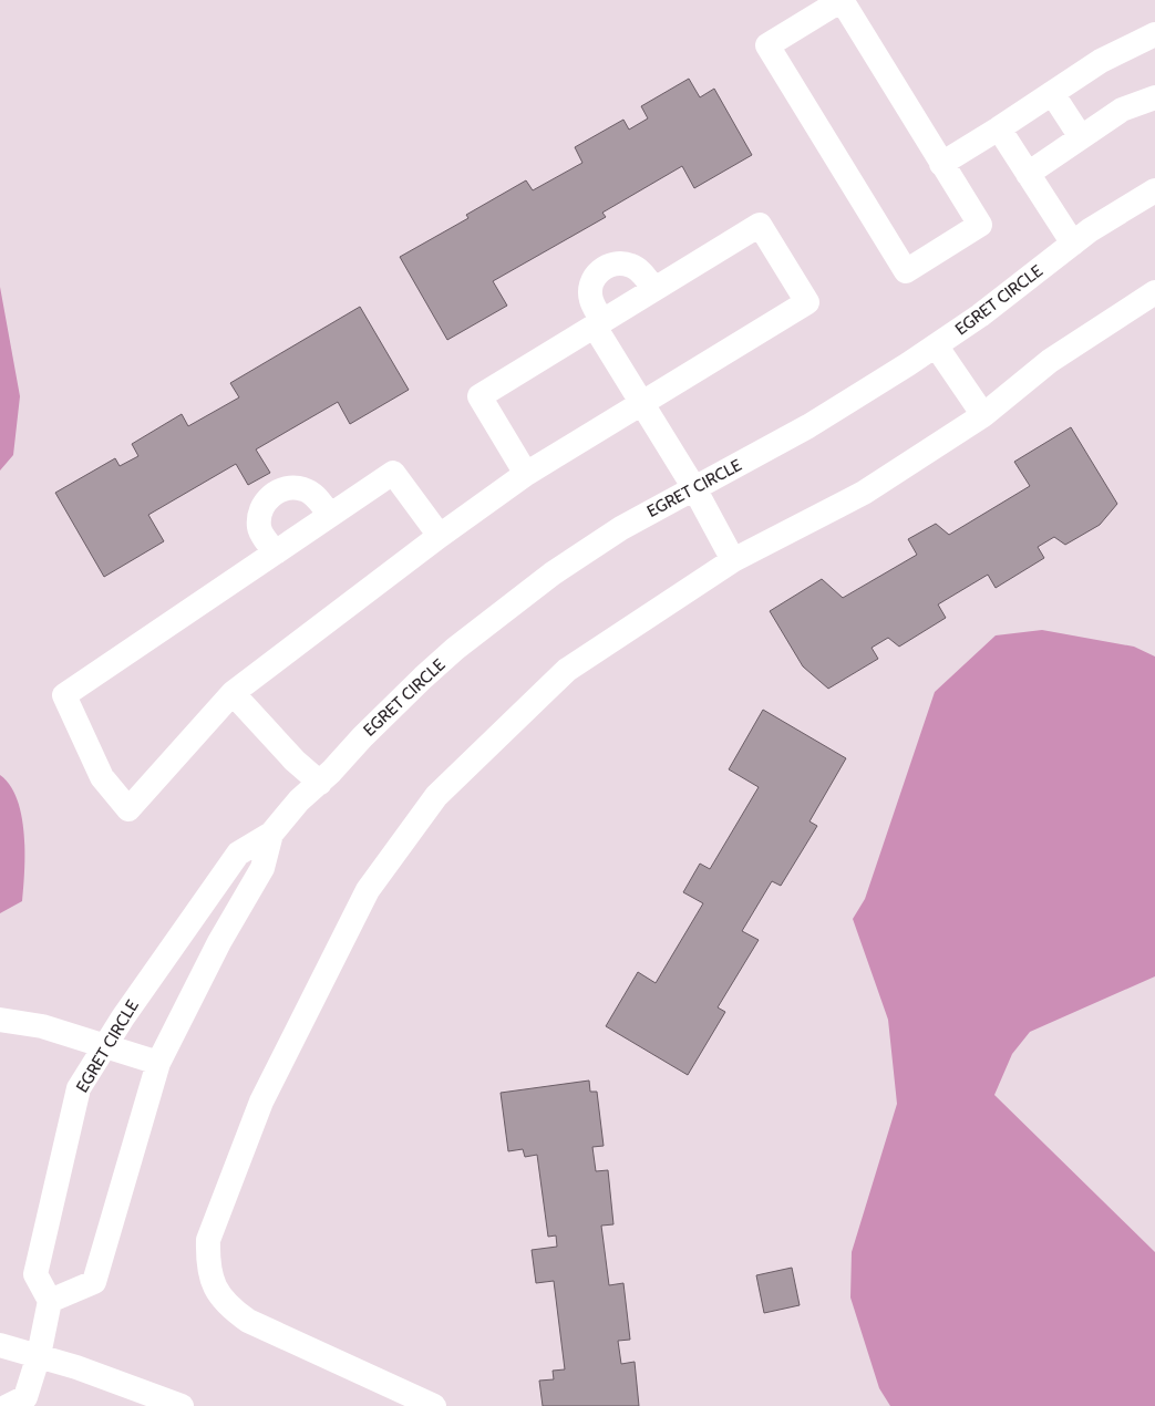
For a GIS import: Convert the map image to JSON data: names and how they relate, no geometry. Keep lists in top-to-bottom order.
{
  "streets": {
    "street": ["EGRET CIRCLE"]
  }
}
